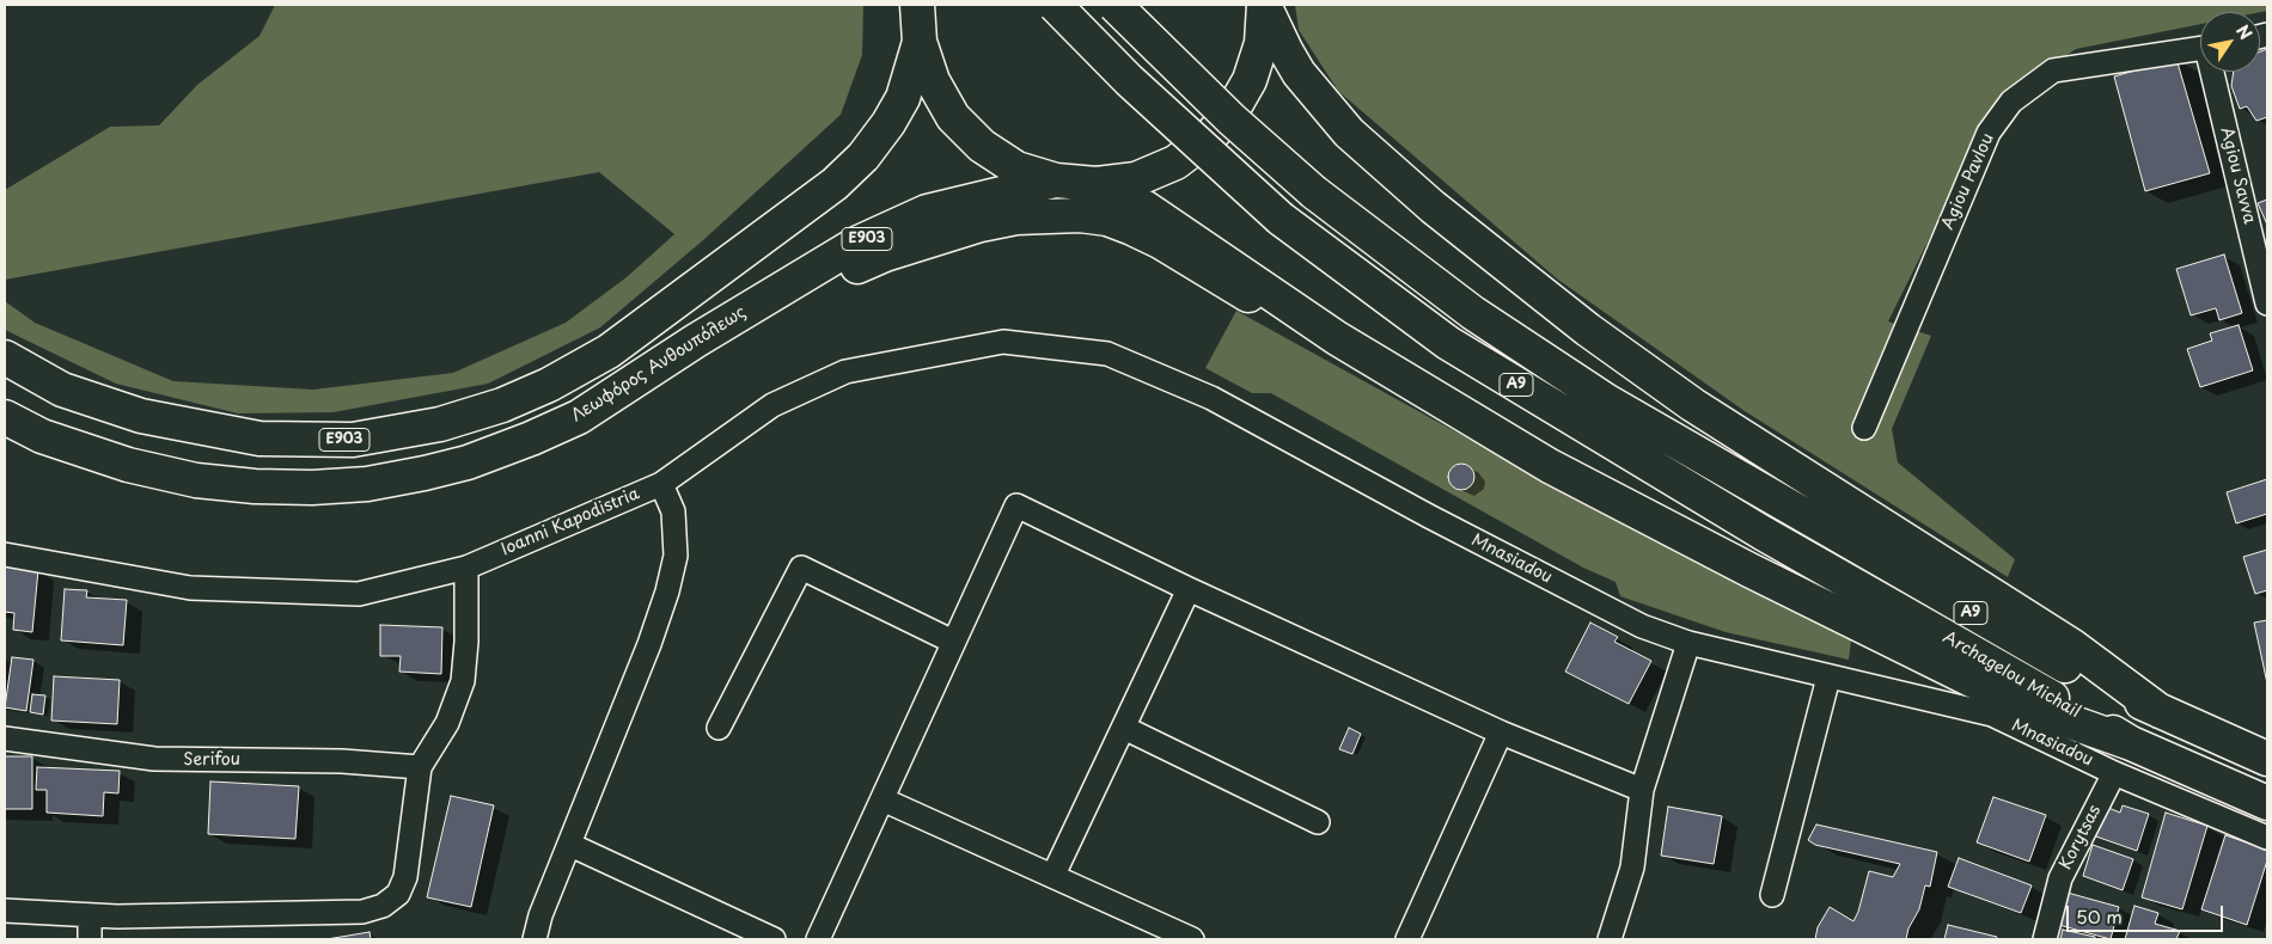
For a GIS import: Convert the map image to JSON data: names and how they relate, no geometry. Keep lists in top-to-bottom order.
{
  "streets": {
    "main road": [
      "E903",
      "Λεωφόρος Ανθουπόλεως",
      "A9",
      "Archagelou Michail"
    ],
    "street": [
      "Agiou Savva",
      "Agiou Pavlou",
      "Ioanni Kapodistria",
      "Mnasiadou",
      "Serifou",
      "Korytsas"
    ]
  },
  "crossings": [
    ["Ioanni Kapodistria", "Mnasiadou"],
    ["Mnasiadou", "Korytsas"]
  ],
  "scale_bar": "50 m",
  "north": "top right"
}
